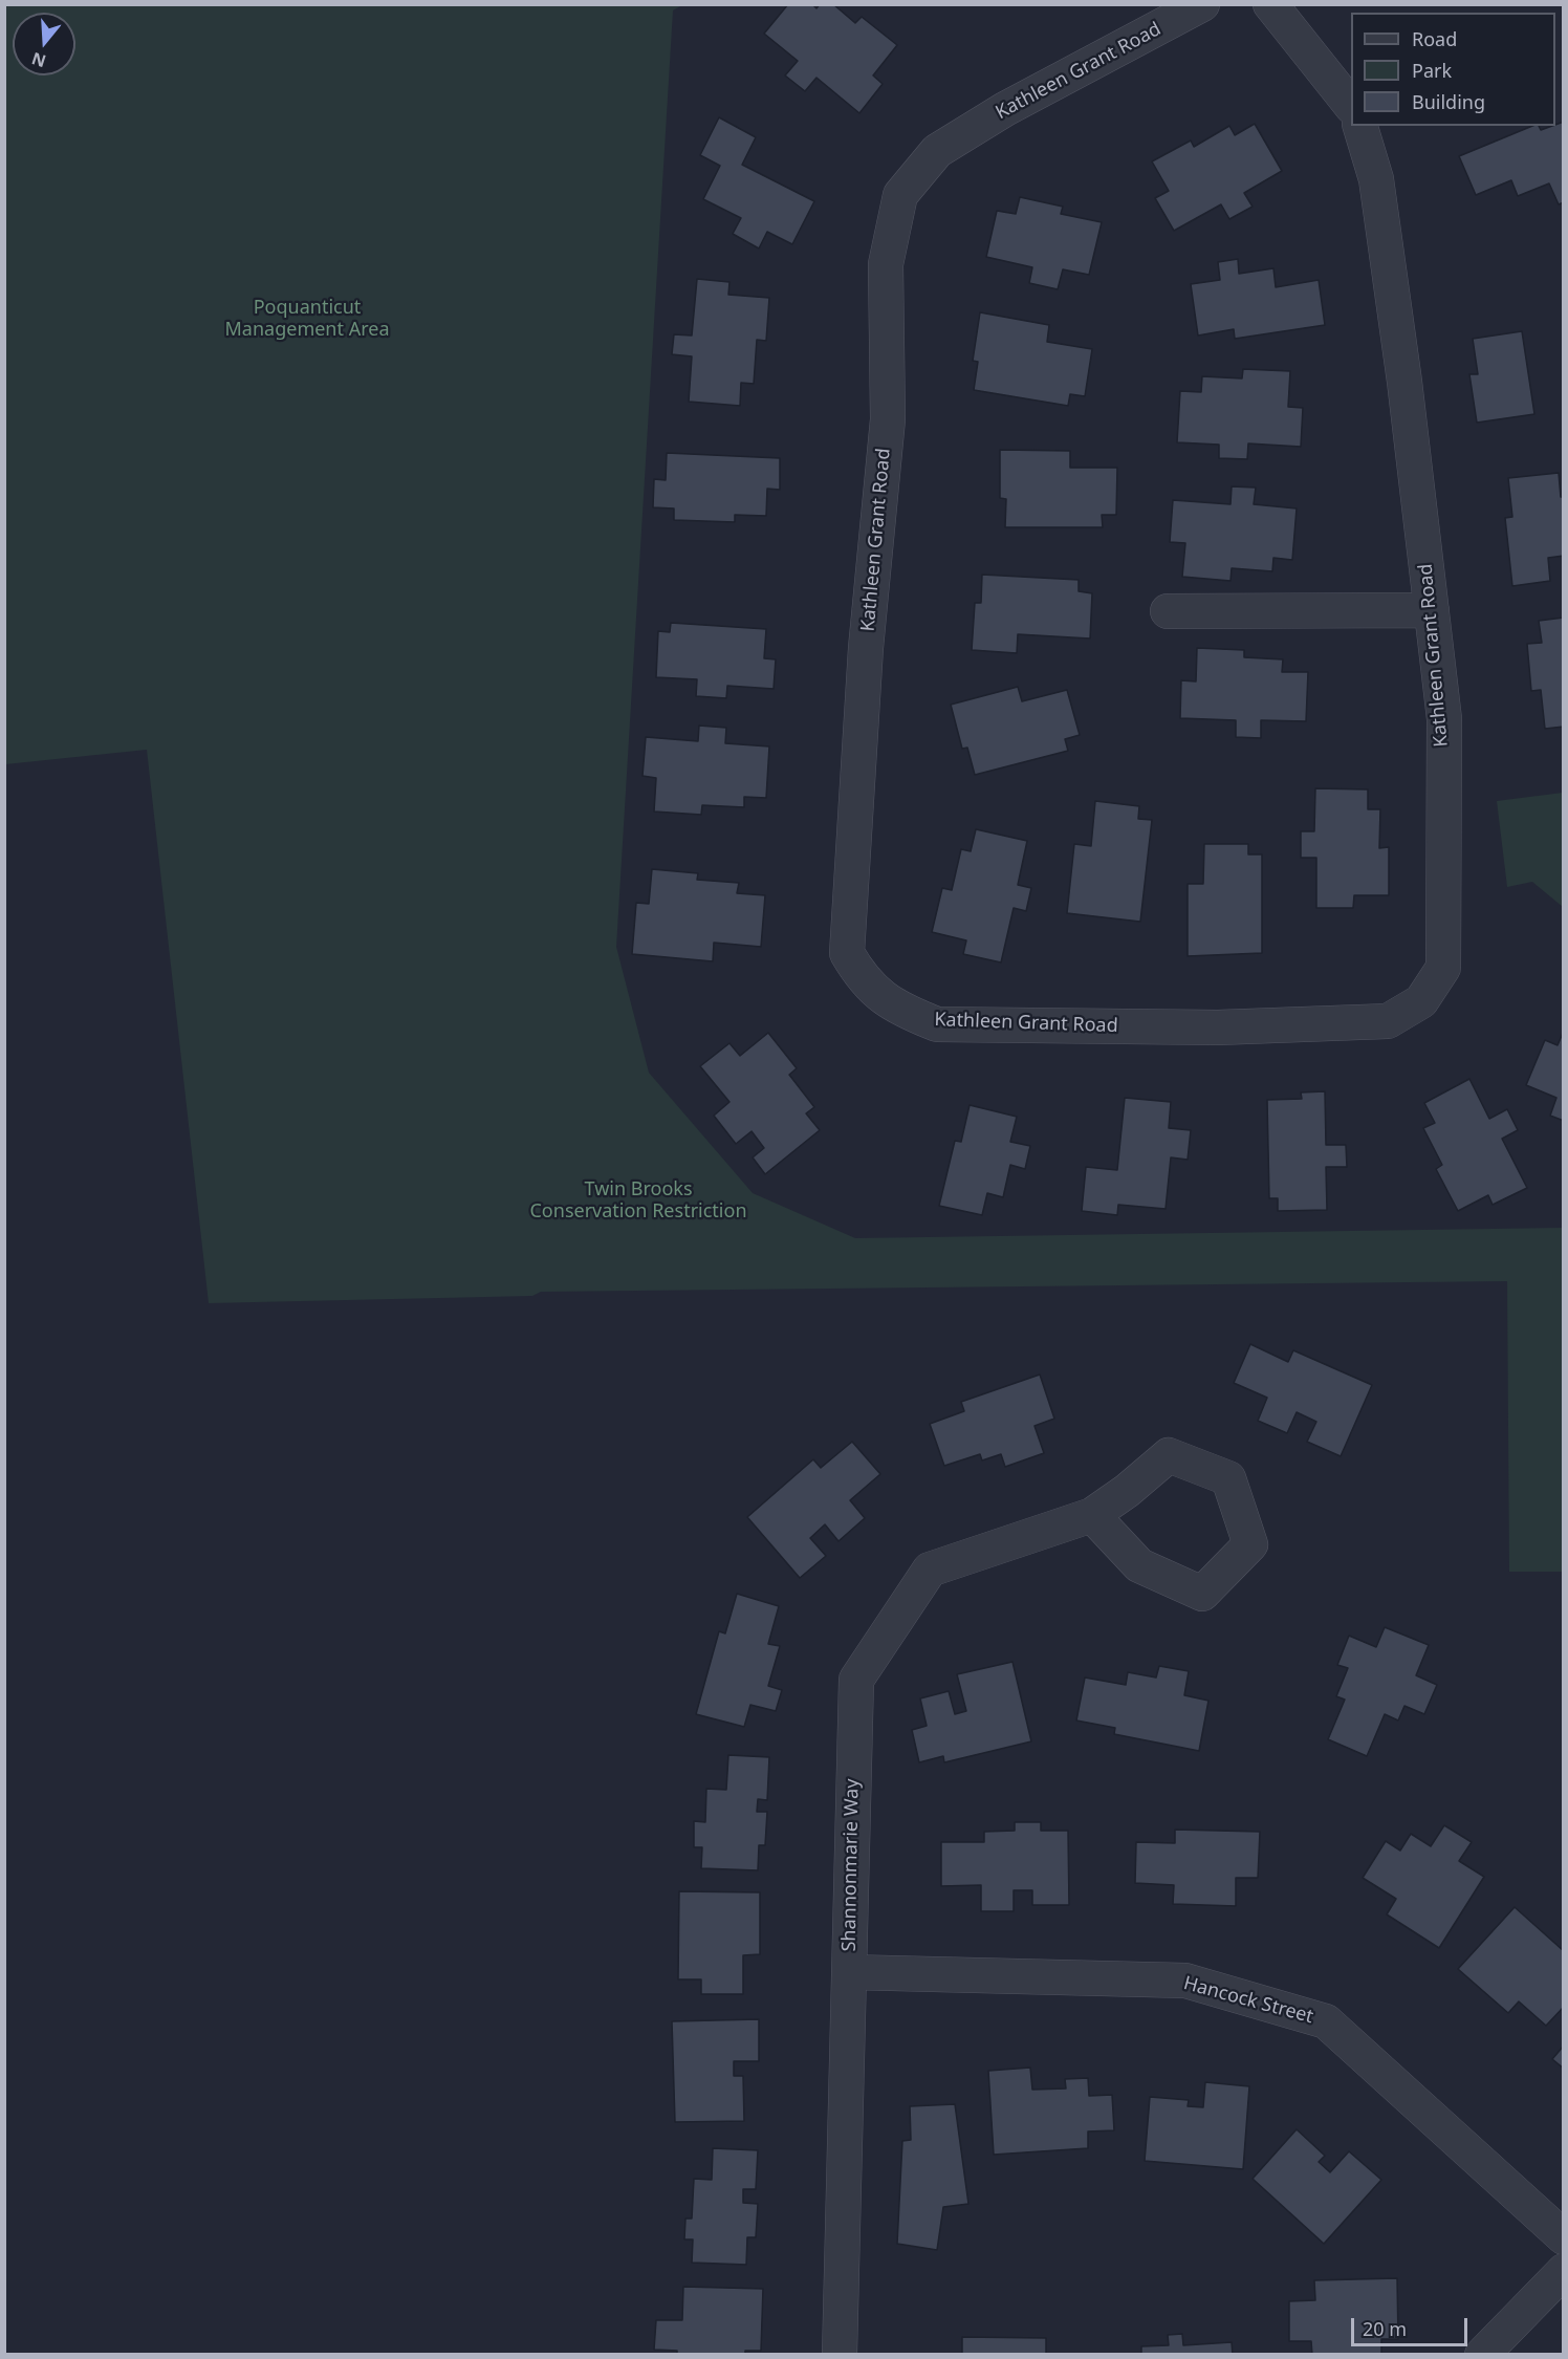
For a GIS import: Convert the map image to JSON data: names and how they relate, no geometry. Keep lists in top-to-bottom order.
{
  "streets": {
    "street": ["Kathleen Grant Road", "Shannonmarie Way", "Hancock Street"]
  },
  "crossings": [
    ["Shannonmarie Way", "Hancock Street"]
  ],
  "parks": ["Poquanticut Management Area", "Twin Brooks Conservation Restriction"],
  "legend": ["Road", "Park", "Building"],
  "scale_bar": "20 m",
  "north": "bottom"
}
